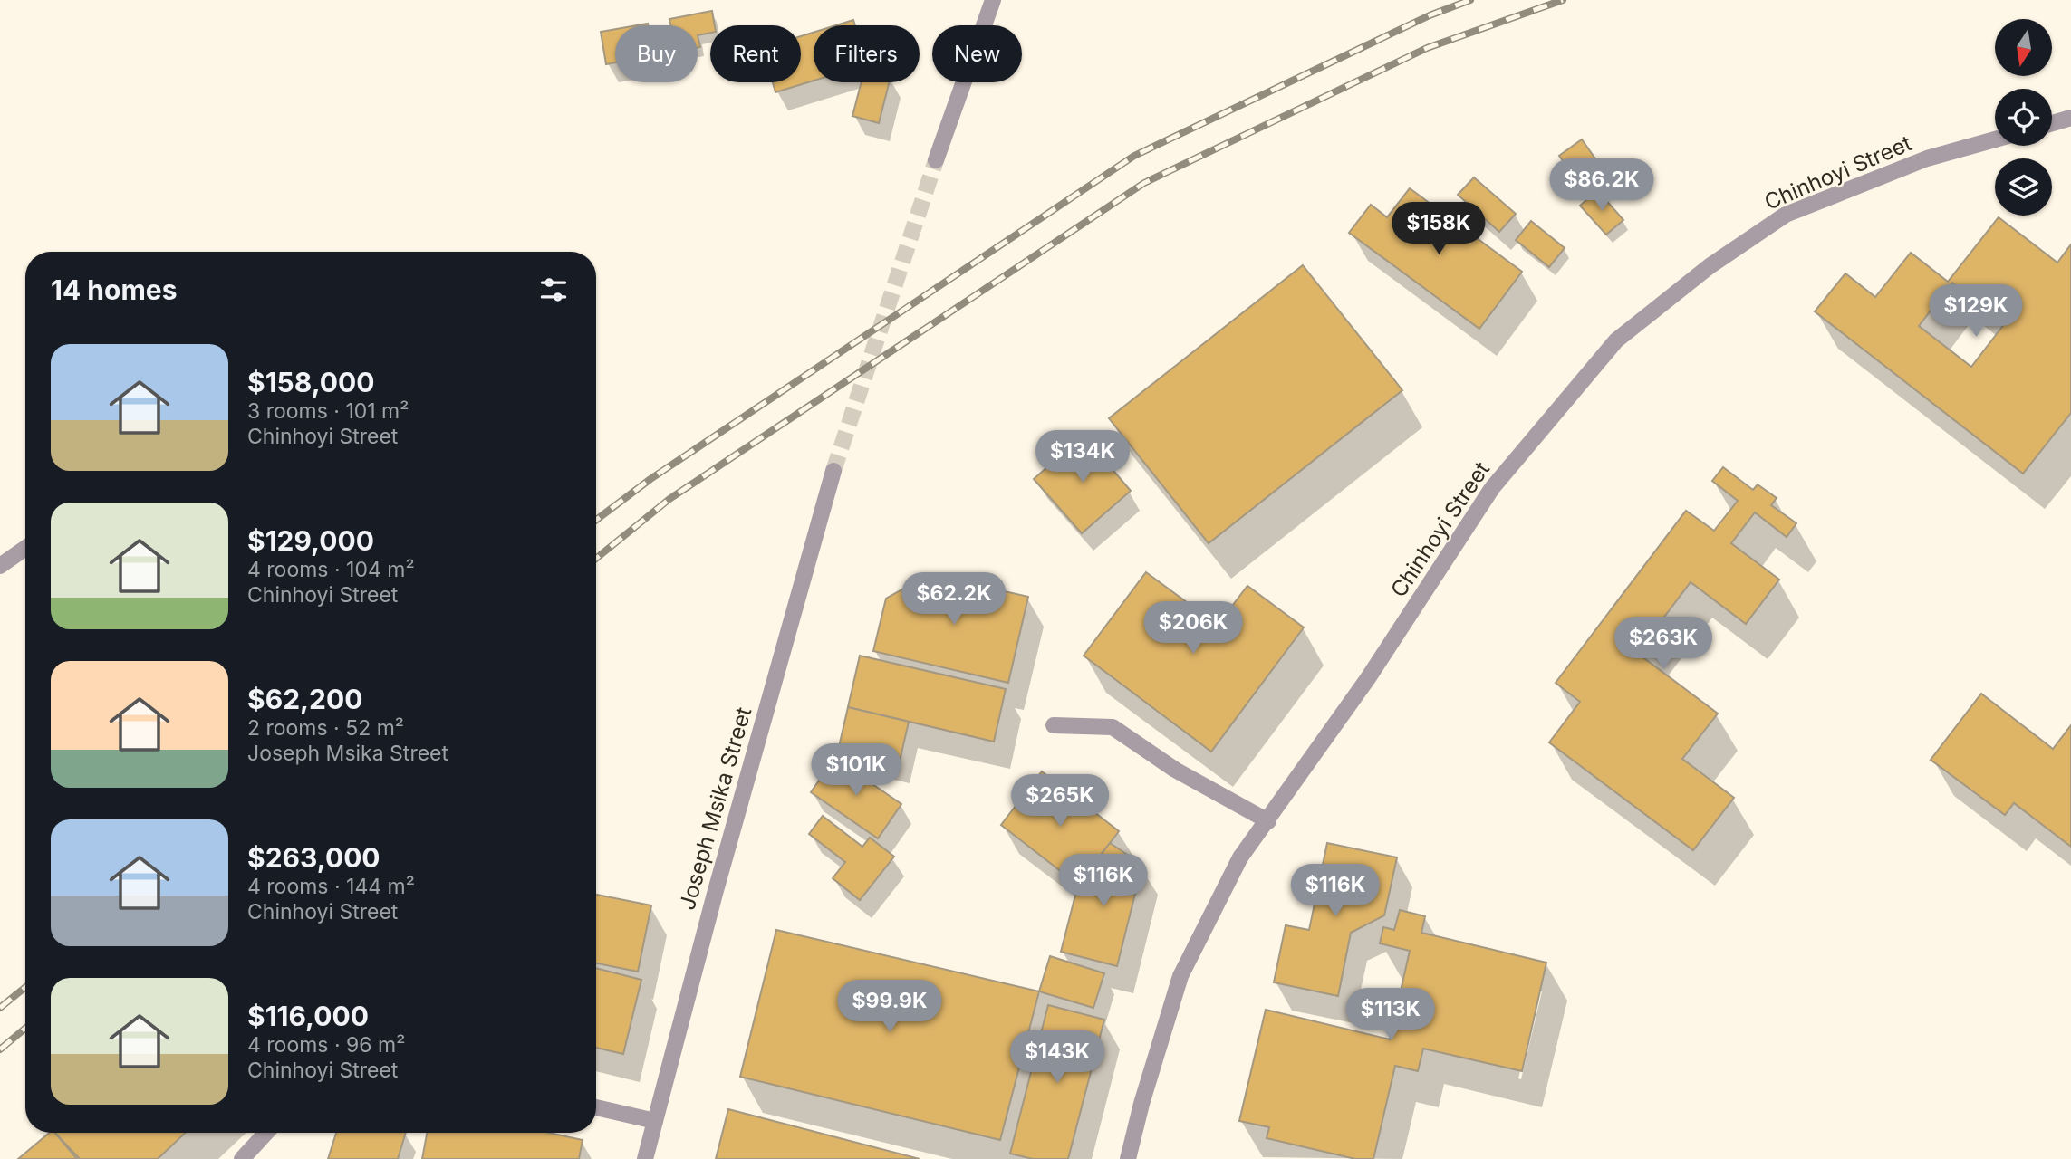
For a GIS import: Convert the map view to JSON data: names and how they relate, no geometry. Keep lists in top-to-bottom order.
{
  "streets": {
    "street": ["Chinhoyi Street", "Joseph Msika Street"]
  },
  "north": "bottom",
  "page": {
    "chip": [
      "Buy",
      "Rent",
      "Filters",
      "New"
    ],
    "price": [
      "$86.2K",
      "$158K",
      "$129K",
      "$134K",
      "$62.2K",
      "$206K",
      "$263K",
      "$101K",
      "$265K",
      "$116K",
      "$116K",
      "$99.9K",
      "$113K",
      "$143K"
    ],
    "heading": "14 homes",
    "list": [
      {
        "name": "$158,000",
        "note": "3 rooms · 101 m² · Chinhoyi Street"
      },
      {
        "name": "$129,000",
        "note": "4 rooms · 104 m² · Chinhoyi Street"
      },
      {
        "name": "$62,200",
        "note": "2 rooms · 52 m² · Joseph Msika Street"
      },
      {
        "name": "$263,000",
        "note": "4 rooms · 144 m² · Chinhoyi Street"
      },
      {
        "name": "$116,000",
        "note": "4 rooms · 96 m² · Chinhoyi Street"
      }
    ]
  }
}
